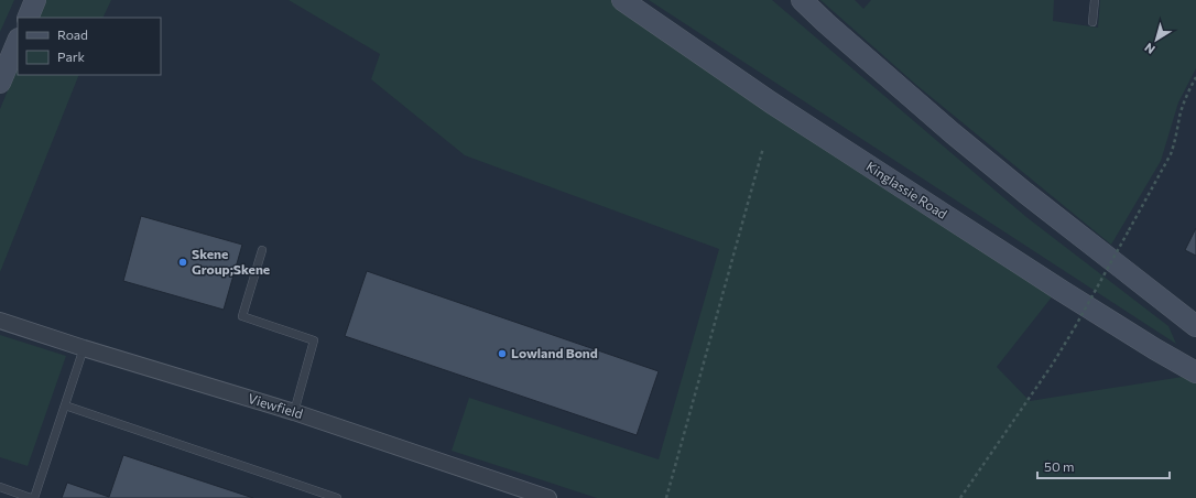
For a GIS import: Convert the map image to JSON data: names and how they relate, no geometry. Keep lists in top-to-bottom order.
{
  "streets": {
    "main road": ["Kinglassie Road"],
    "street": ["Viewfield"]
  },
  "places": ["Skene Group;Skene", "Lowland Bond"],
  "legend": ["Road", "Park"],
  "scale_bar": "50 m",
  "north": "bottom left"
}
